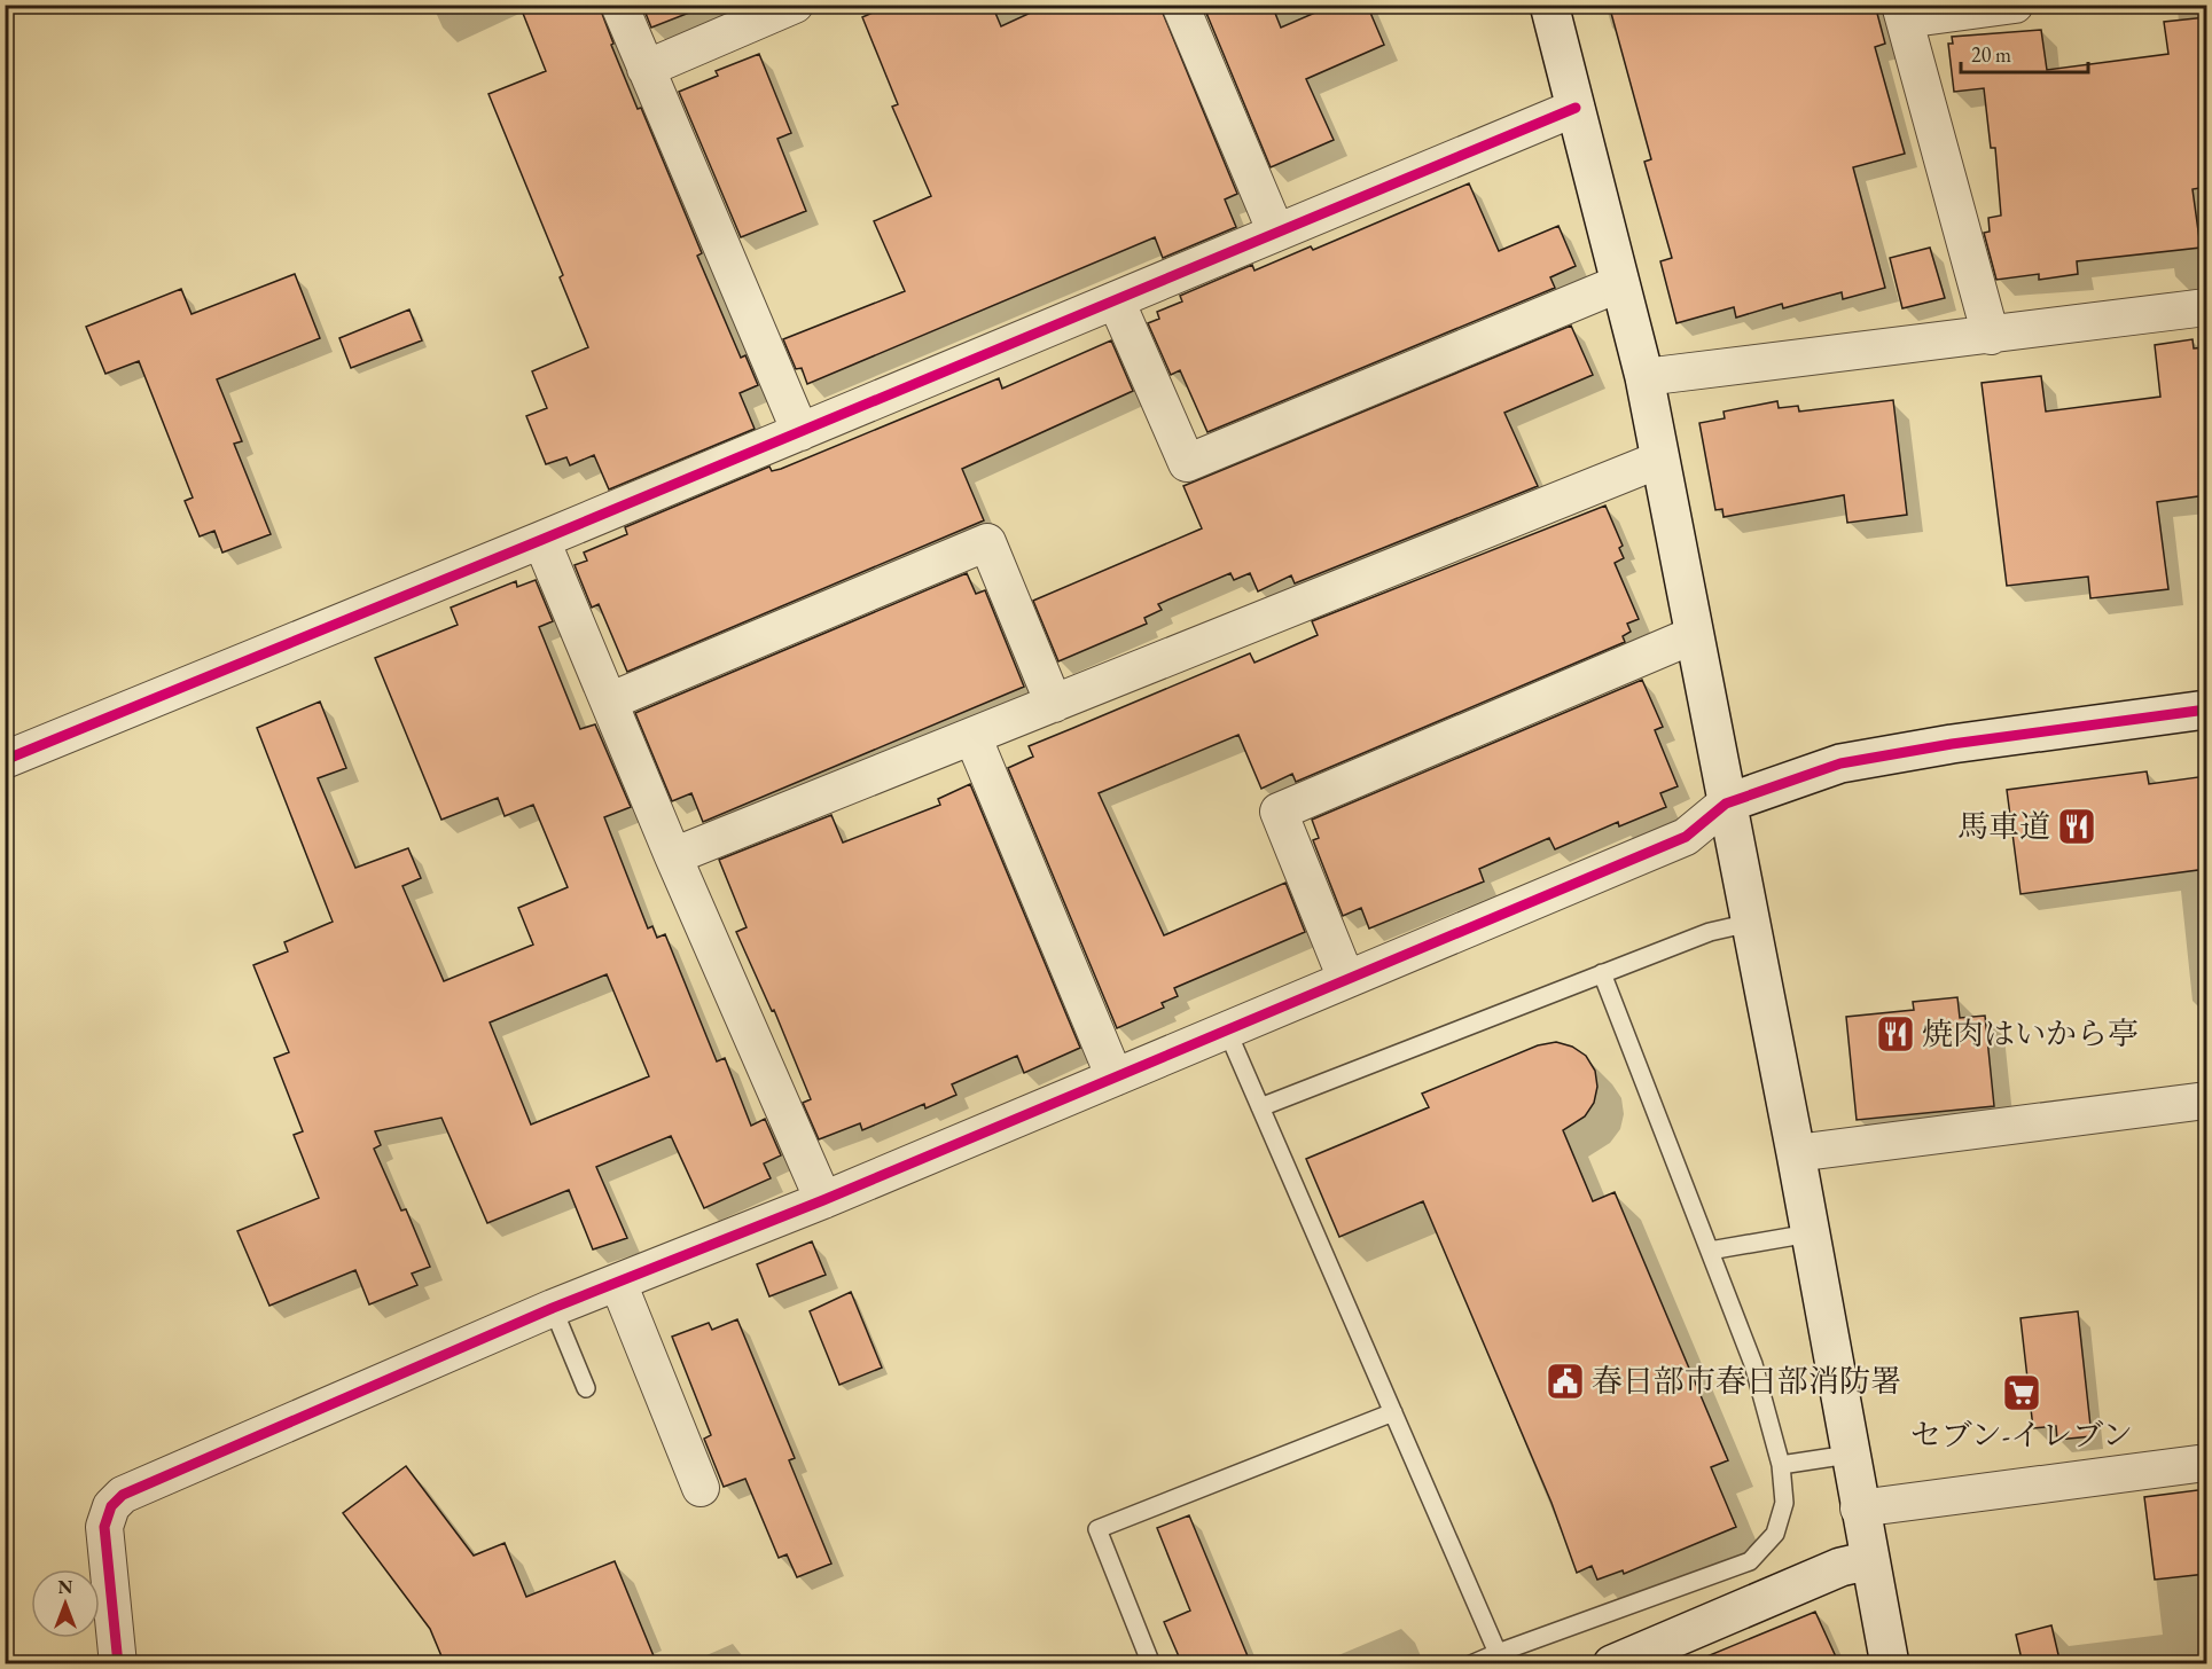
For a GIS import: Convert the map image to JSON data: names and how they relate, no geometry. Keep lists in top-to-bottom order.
{
  "places": {
    "restaurant": ["馬車道", "焼肉はいから亭"],
    "public building": ["春日部市春日部消防署"],
    "supermarket": ["セブン-イレブン"]
  },
  "scale_bar": "20 m",
  "north": "top"
}
